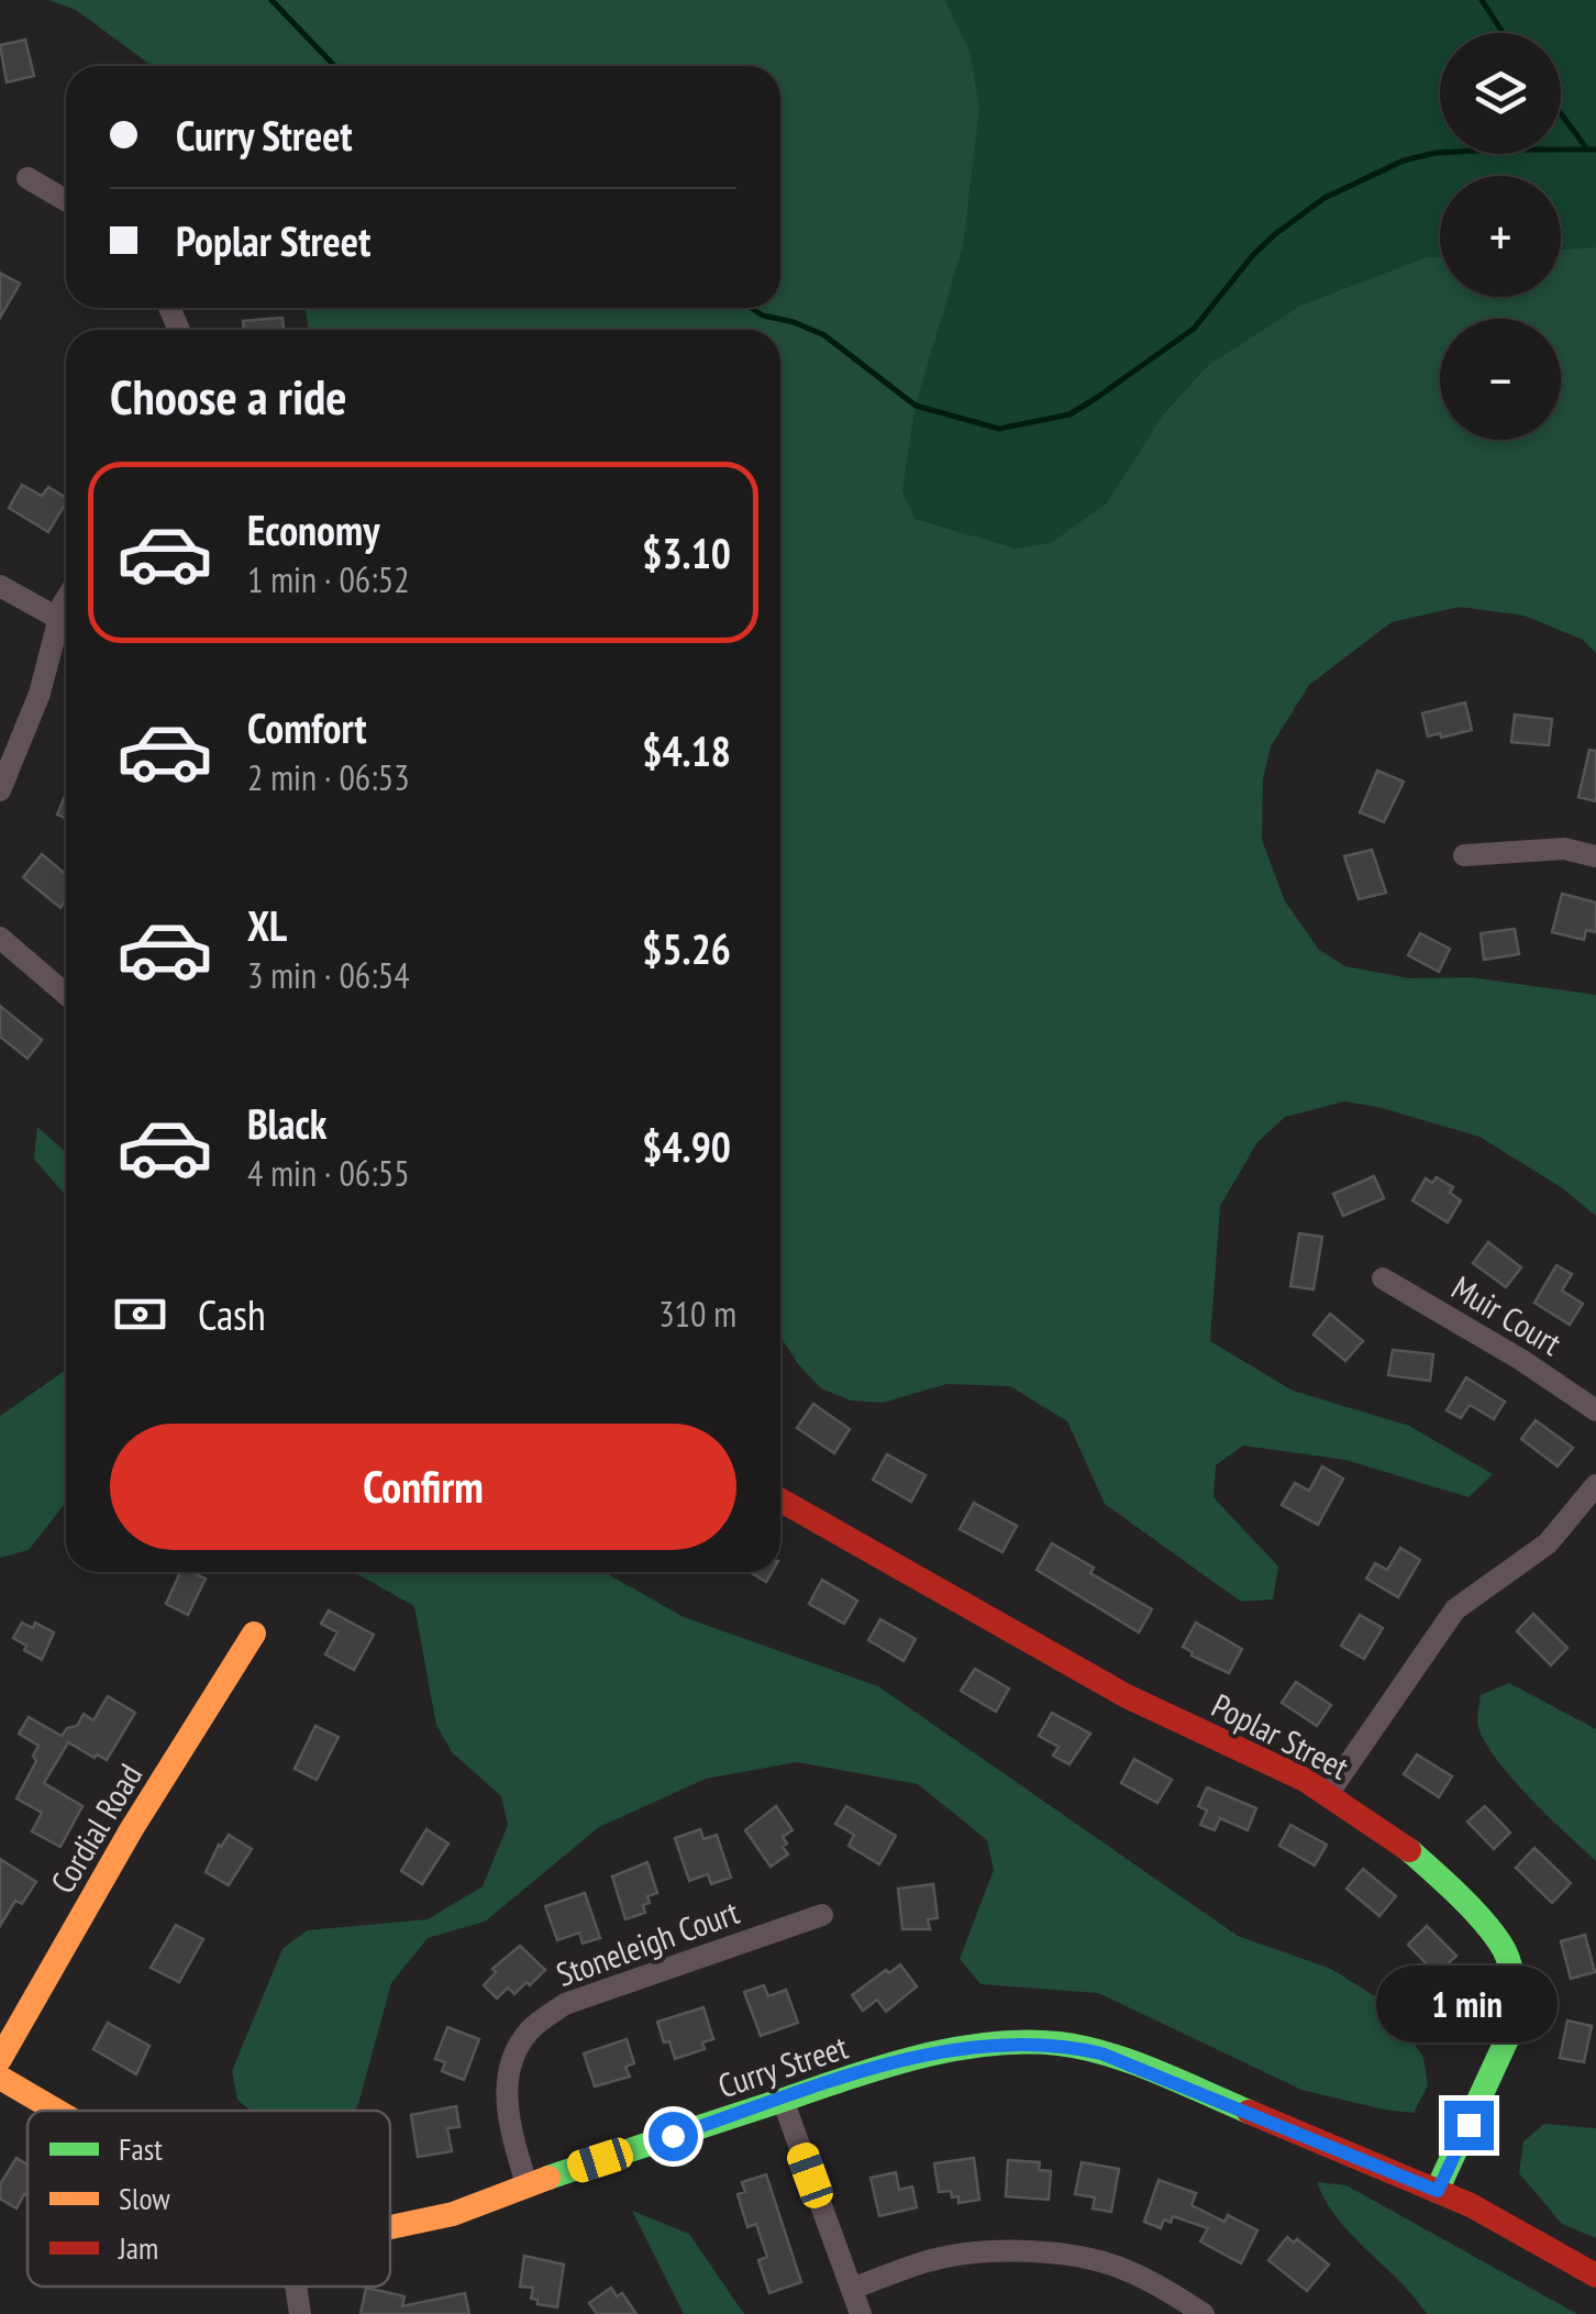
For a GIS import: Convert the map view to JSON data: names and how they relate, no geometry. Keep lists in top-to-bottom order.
{
  "streets": {
    "street": [
      "Muir Court",
      "Poplar Street",
      "Cordial Road",
      "Stoneleigh Court",
      "Curry Street"
    ]
  },
  "crossings": [
    ["Poplar Street", "Curry Street"],
    ["Stoneleigh Court", "Curry Street"]
  ],
  "legend": ["Fast", "Slow", "Jam"],
  "page": {
    "map_buttons": ["+", "−"],
    "banner": ["Curry Street", "Poplar Street"],
    "heading": "Choose a ride",
    "list": [
      {
        "name": "Economy",
        "note": "1 min · 06:52",
        "value": "$3.10"
      },
      {
        "name": "Comfort",
        "note": "2 min · 06:53",
        "value": "$4.18"
      },
      {
        "name": "XL",
        "note": "3 min · 06:54",
        "value": "$5.26"
      },
      {
        "name": "Black",
        "note": "4 min · 06:55",
        "value": "$4.90"
      }
    ],
    "pay": ["Cash", "310 m"],
    "buttons": "Confirm",
    "bubble": "1 min"
  }
}
